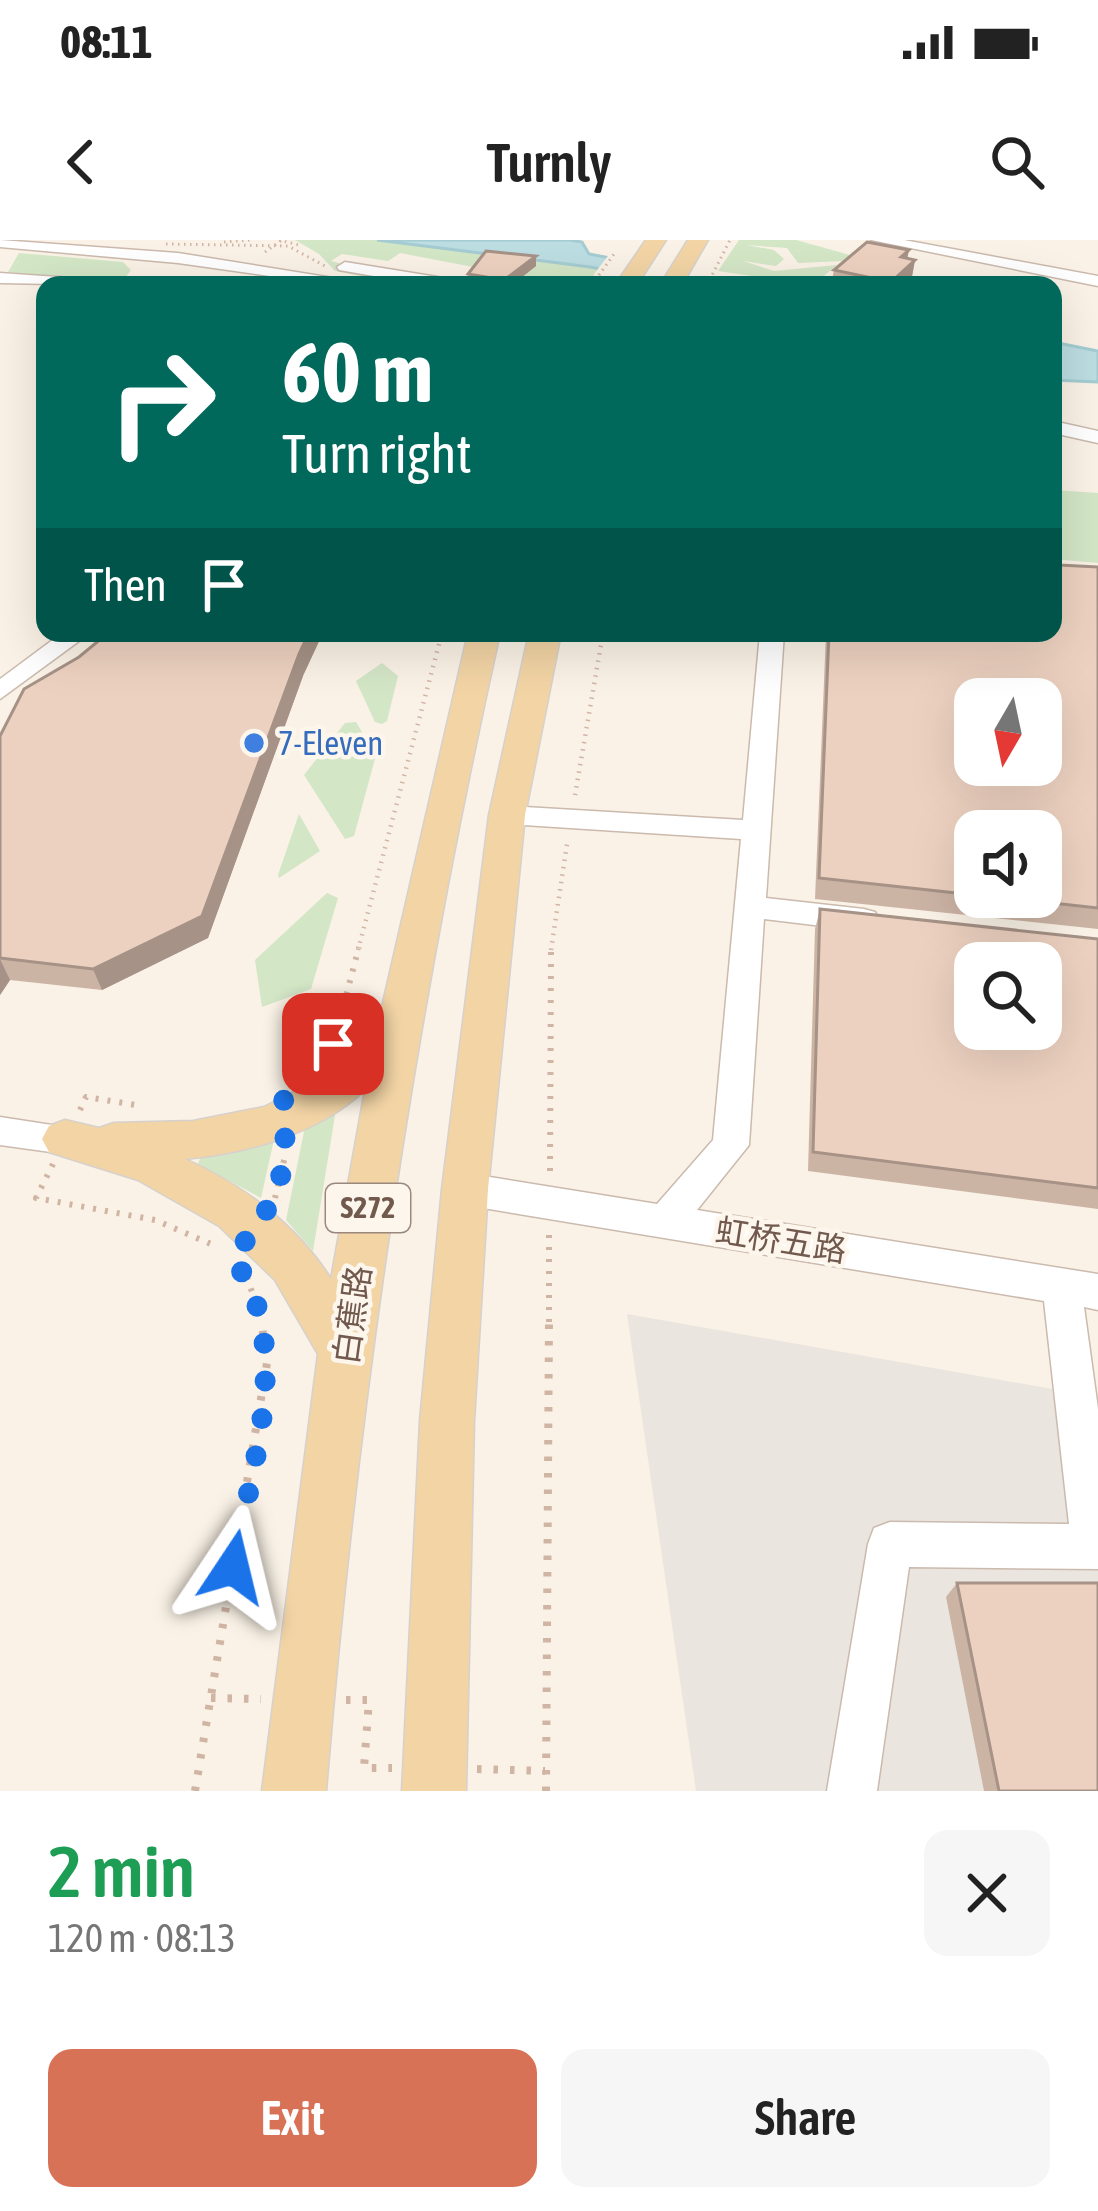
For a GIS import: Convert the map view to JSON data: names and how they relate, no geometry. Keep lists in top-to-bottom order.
{
  "streets": {
    "main road": ["S272", "白蕉路"],
    "street": ["虹桥五路"]
  },
  "places": ["7-Eleven"],
  "north": "bottom",
  "page": {
    "status": "08:11",
    "header": "Turnly",
    "turn": ["60 m", "Turn right"],
    "then": "Then",
    "heading": ["2 min", "120 m · 08:13"],
    "buttons": ["Exit", "Share"]
  }
}
